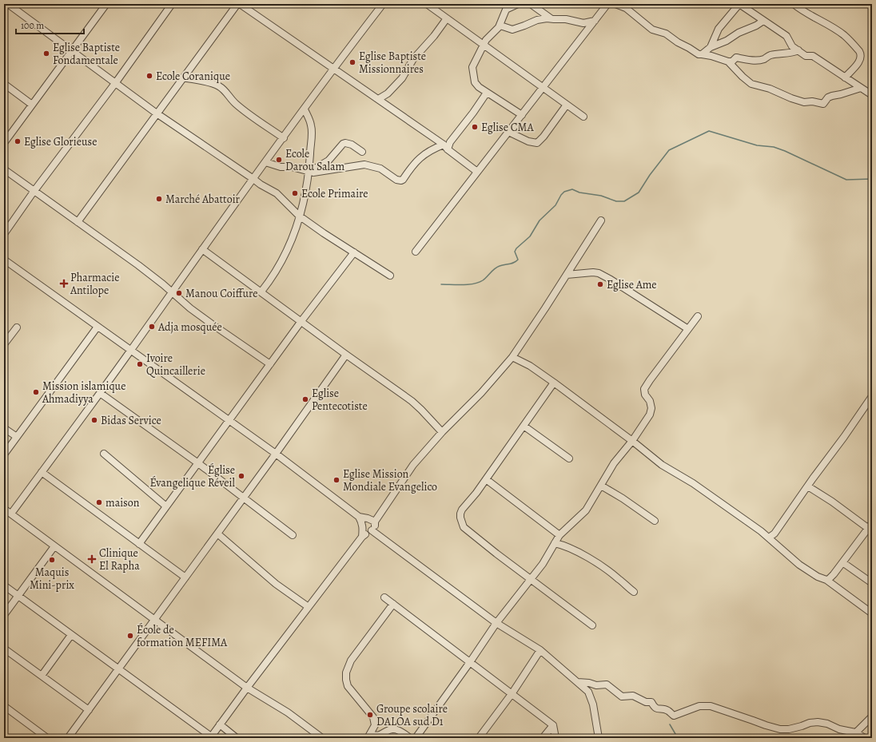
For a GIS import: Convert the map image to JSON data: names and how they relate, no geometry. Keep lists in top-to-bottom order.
{
  "places": {
    "other": [
      "Eglise Baptiste Fondamentale",
      "Eglise Baptiste Missionnaires",
      "Ecole Coranique",
      "Eglise CMA",
      "Eglise Glorieuse",
      "Ecole Darou Salam",
      "Ecole Primaire",
      "Marché Abattoir",
      "Eglise Ame",
      "Manou Coiffure",
      "Adja mosquée",
      "Ivoire Quincaillerie",
      "Mission islamique Ahmadiyya",
      "Eglise Pentecotiste",
      "Bidas Service",
      "Église Évangelique Réveil",
      "Eglise Mission Mondiale Evangelico",
      "maison",
      "Maquis Mini-prix",
      "École de formation MEFIMA",
      "Groupe scolaire DALOA sud D1"
    ],
    "health": ["Pharmacie Antilope", "Clinique El Rapha"]
  },
  "scale_bar": "100 m"
}
